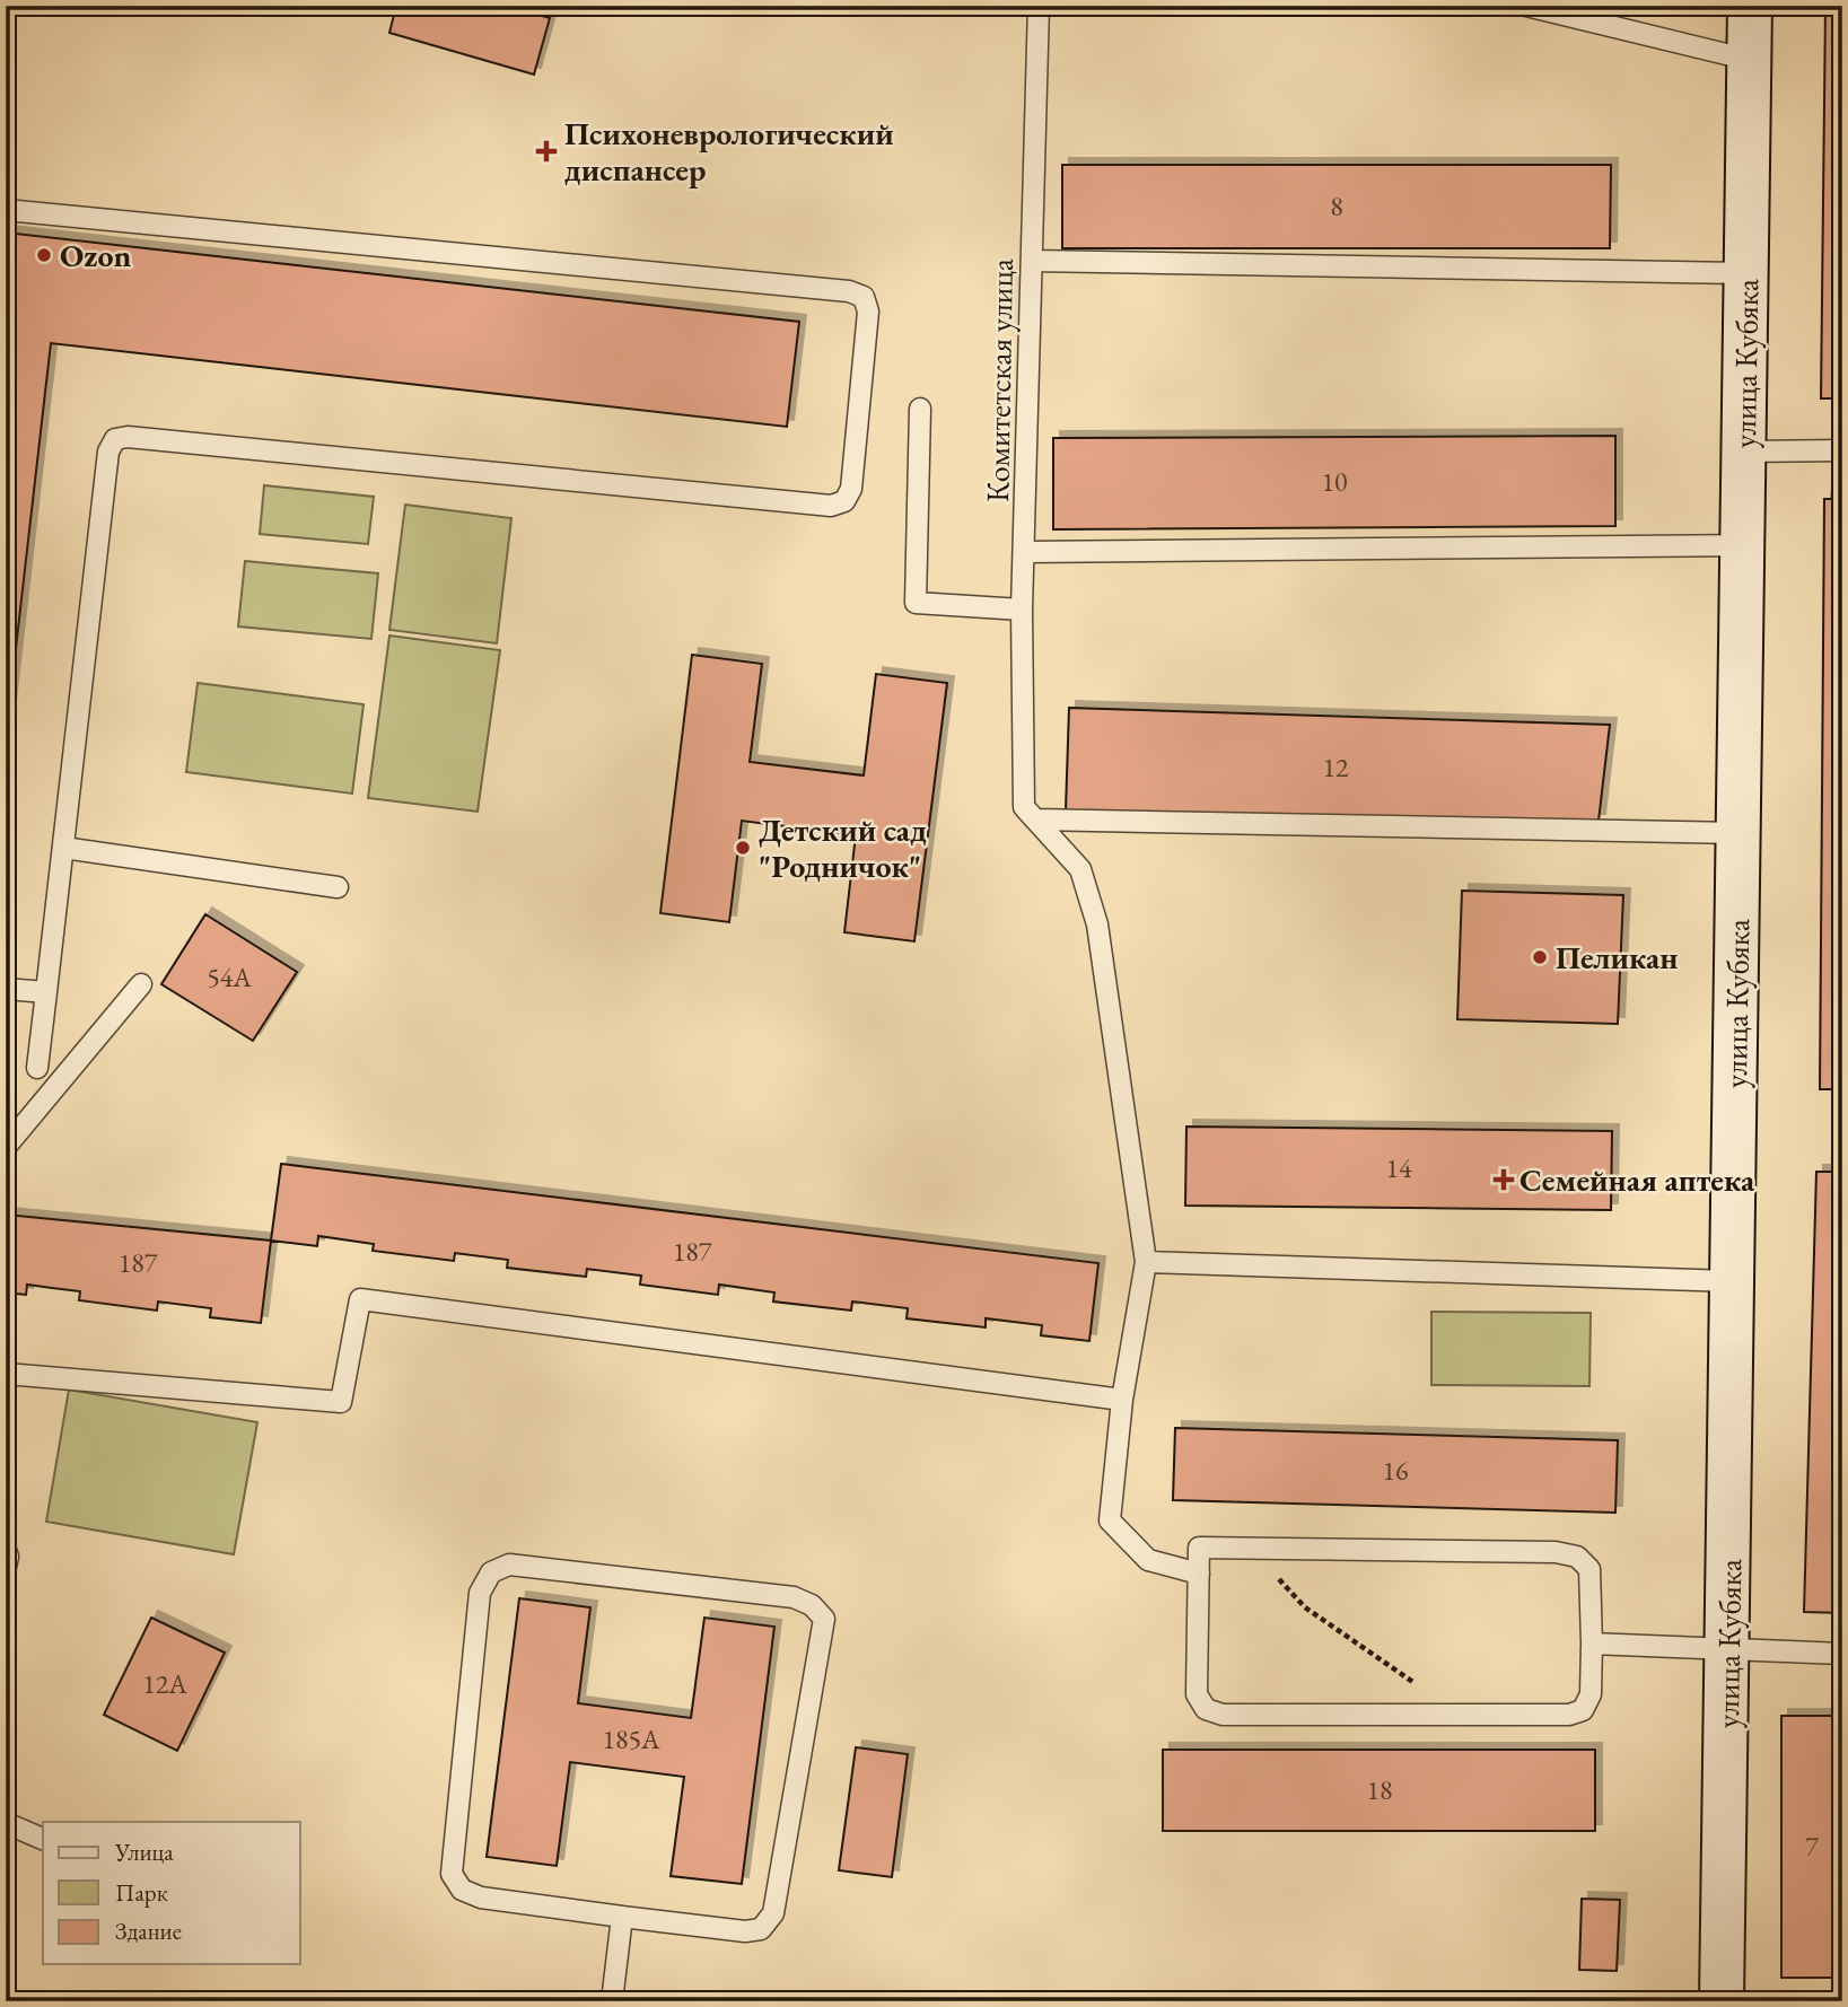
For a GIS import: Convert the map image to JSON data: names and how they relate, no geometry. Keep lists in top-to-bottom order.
{
  "streets": {
    "street": ["улица Кубяка"],
    "lane": ["Комитетская улица"]
  },
  "places": {
    "health": ["Психоневрологический диспансер", "Семейная аптека"],
    "other": ["Ozon", "Детский сад \"Родничок\"", "Пеликан"]
  },
  "house_numbers": [
    "8",
    "10",
    "12",
    "54А",
    "14",
    "187",
    "187",
    "16",
    "12А",
    "185А",
    "18",
    "7"
  ],
  "legend": ["Улица", "Парк", "Здание"]
}
